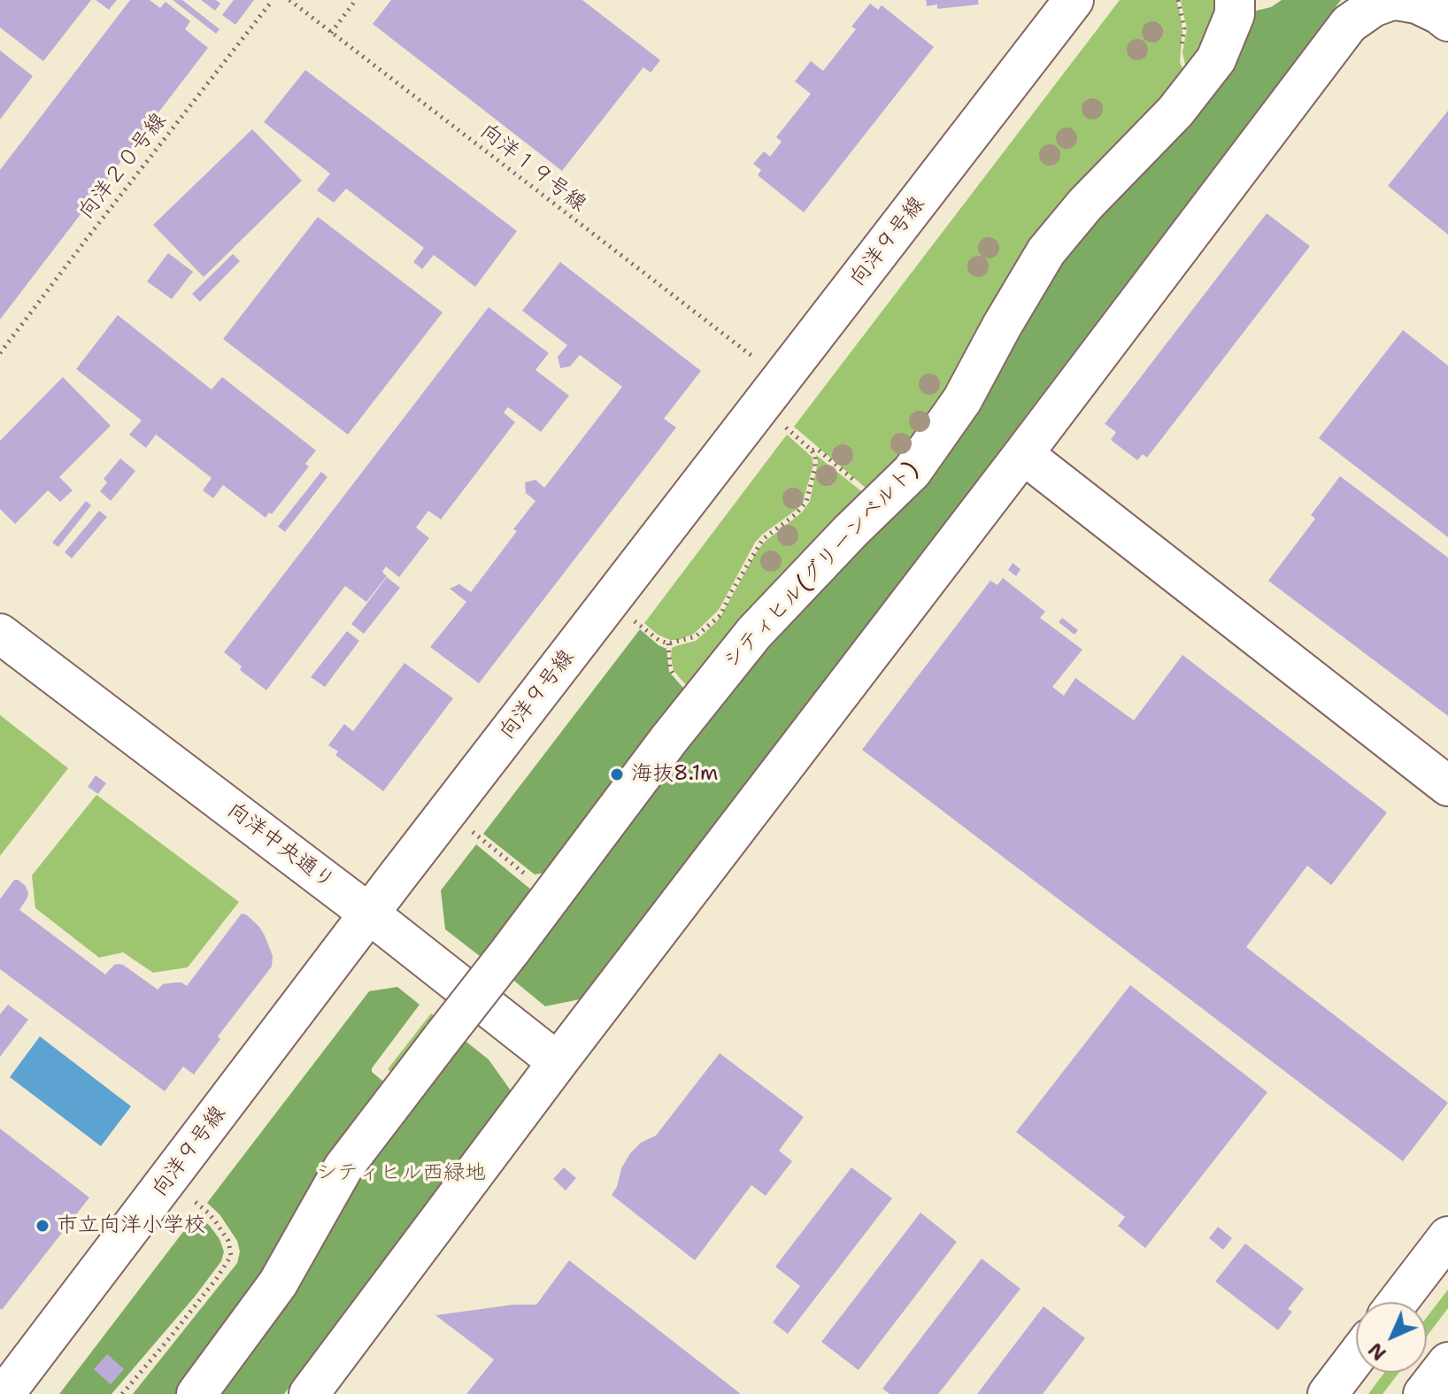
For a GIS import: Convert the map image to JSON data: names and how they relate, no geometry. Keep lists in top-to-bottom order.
{
  "streets": {
    "street": ["向洋９号線", "シティヒル(グリーンベルト)", "向洋中央通り"],
    "path": ["向洋２０号線", "向洋１９号線"]
  },
  "crossings": [
    ["向洋９号線", "向洋中央通り"]
  ],
  "parks": ["シティヒル西緑地"],
  "places": ["海抜8.1m", "市立向洋小学校"],
  "north": "bottom left"
}
